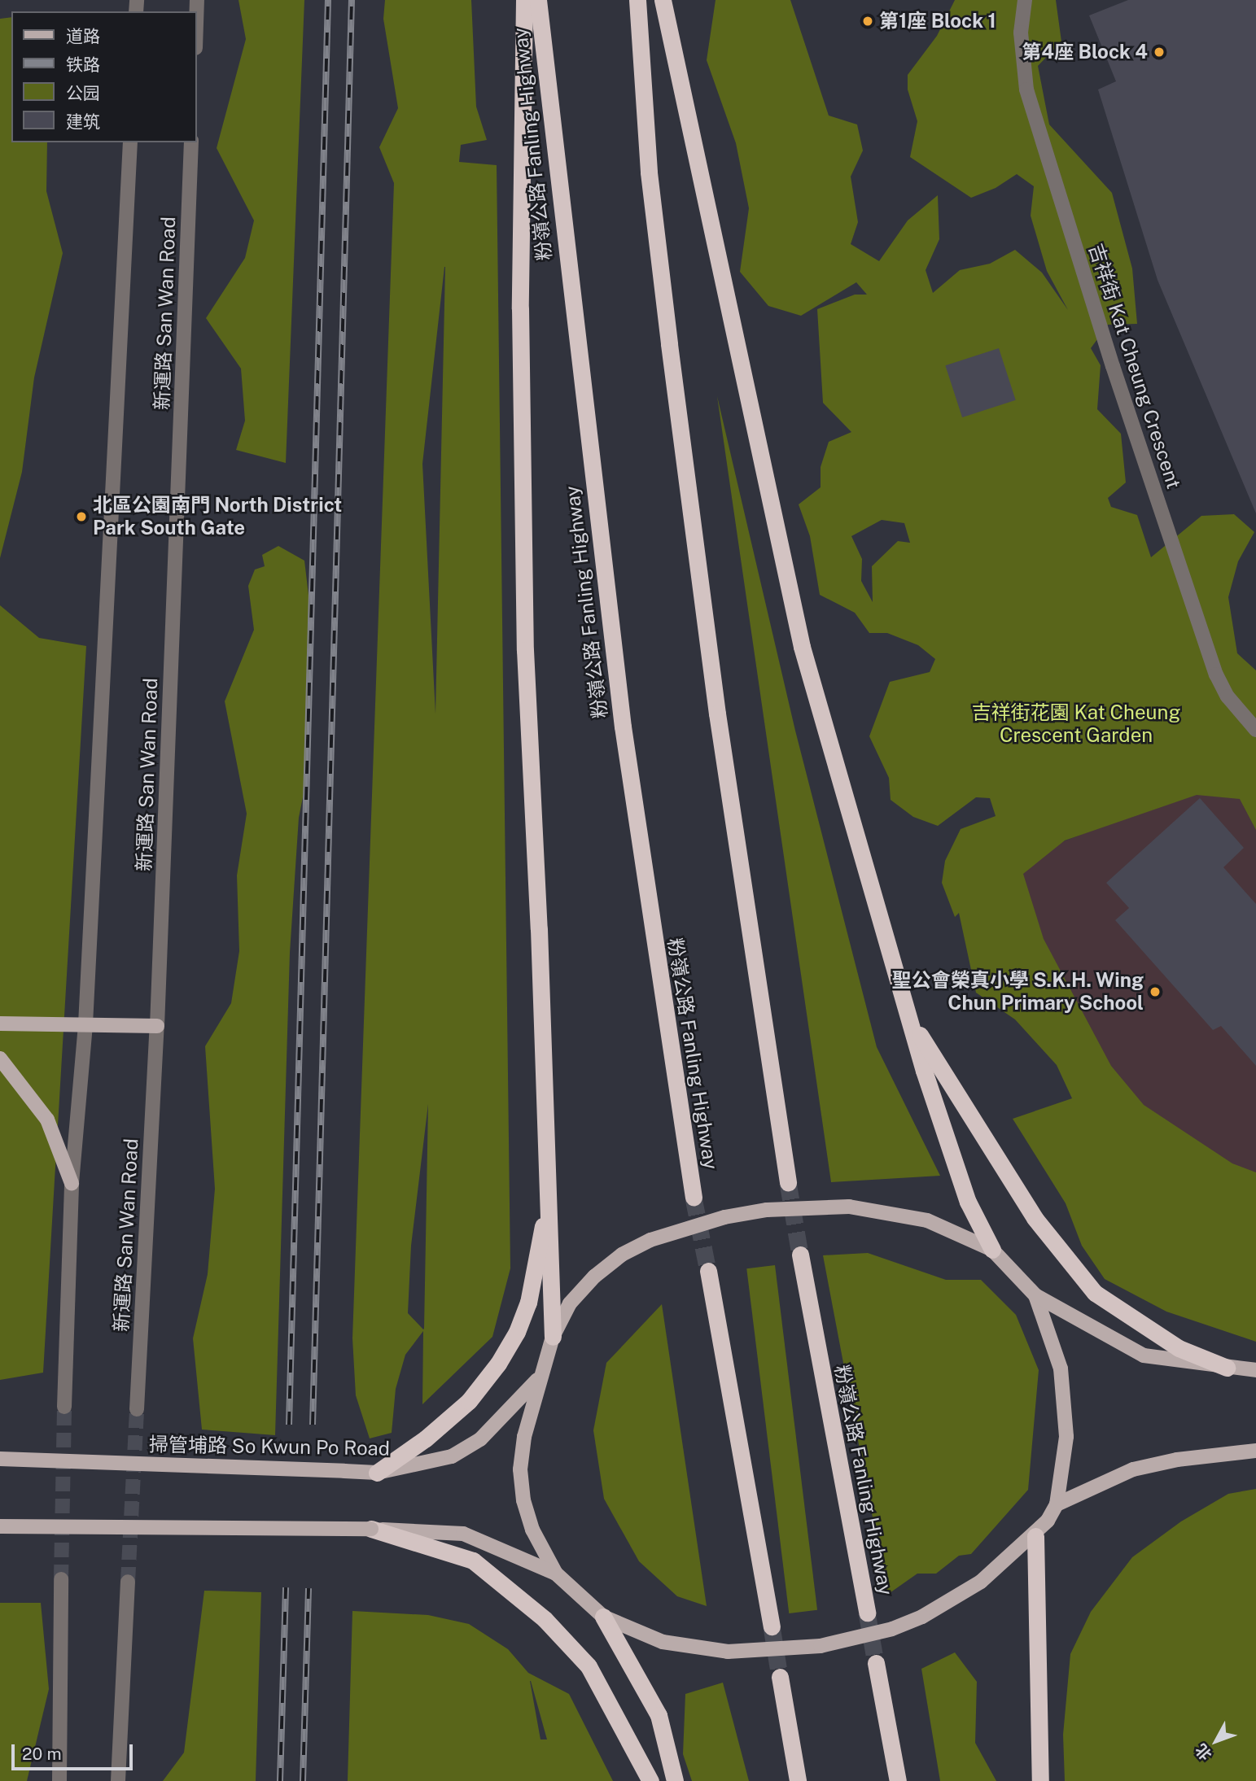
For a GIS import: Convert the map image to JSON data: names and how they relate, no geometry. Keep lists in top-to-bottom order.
{
  "streets": {
    "highway": ["粉嶺公路 Fanling Highway"],
    "main road": ["掃管埔路 So Kwun Po Road"],
    "street": ["新運路 San Wan Road", "吉祥街 Kat Cheung Crescent"]
  },
  "parks": ["吉祥街花園 Kat Cheung Crescent Garden"],
  "places": [
    "第1座 Block 1",
    "第4座 Block 4",
    "北區公園南門 North District Park South Gate",
    "聖公會榮真小學 S.K.H. Wing Chun Primary School"
  ],
  "legend": [
    "道路",
    "铁路",
    "公园",
    "建筑"
  ],
  "scale_bar": "20 m",
  "north": "bottom left"
}
